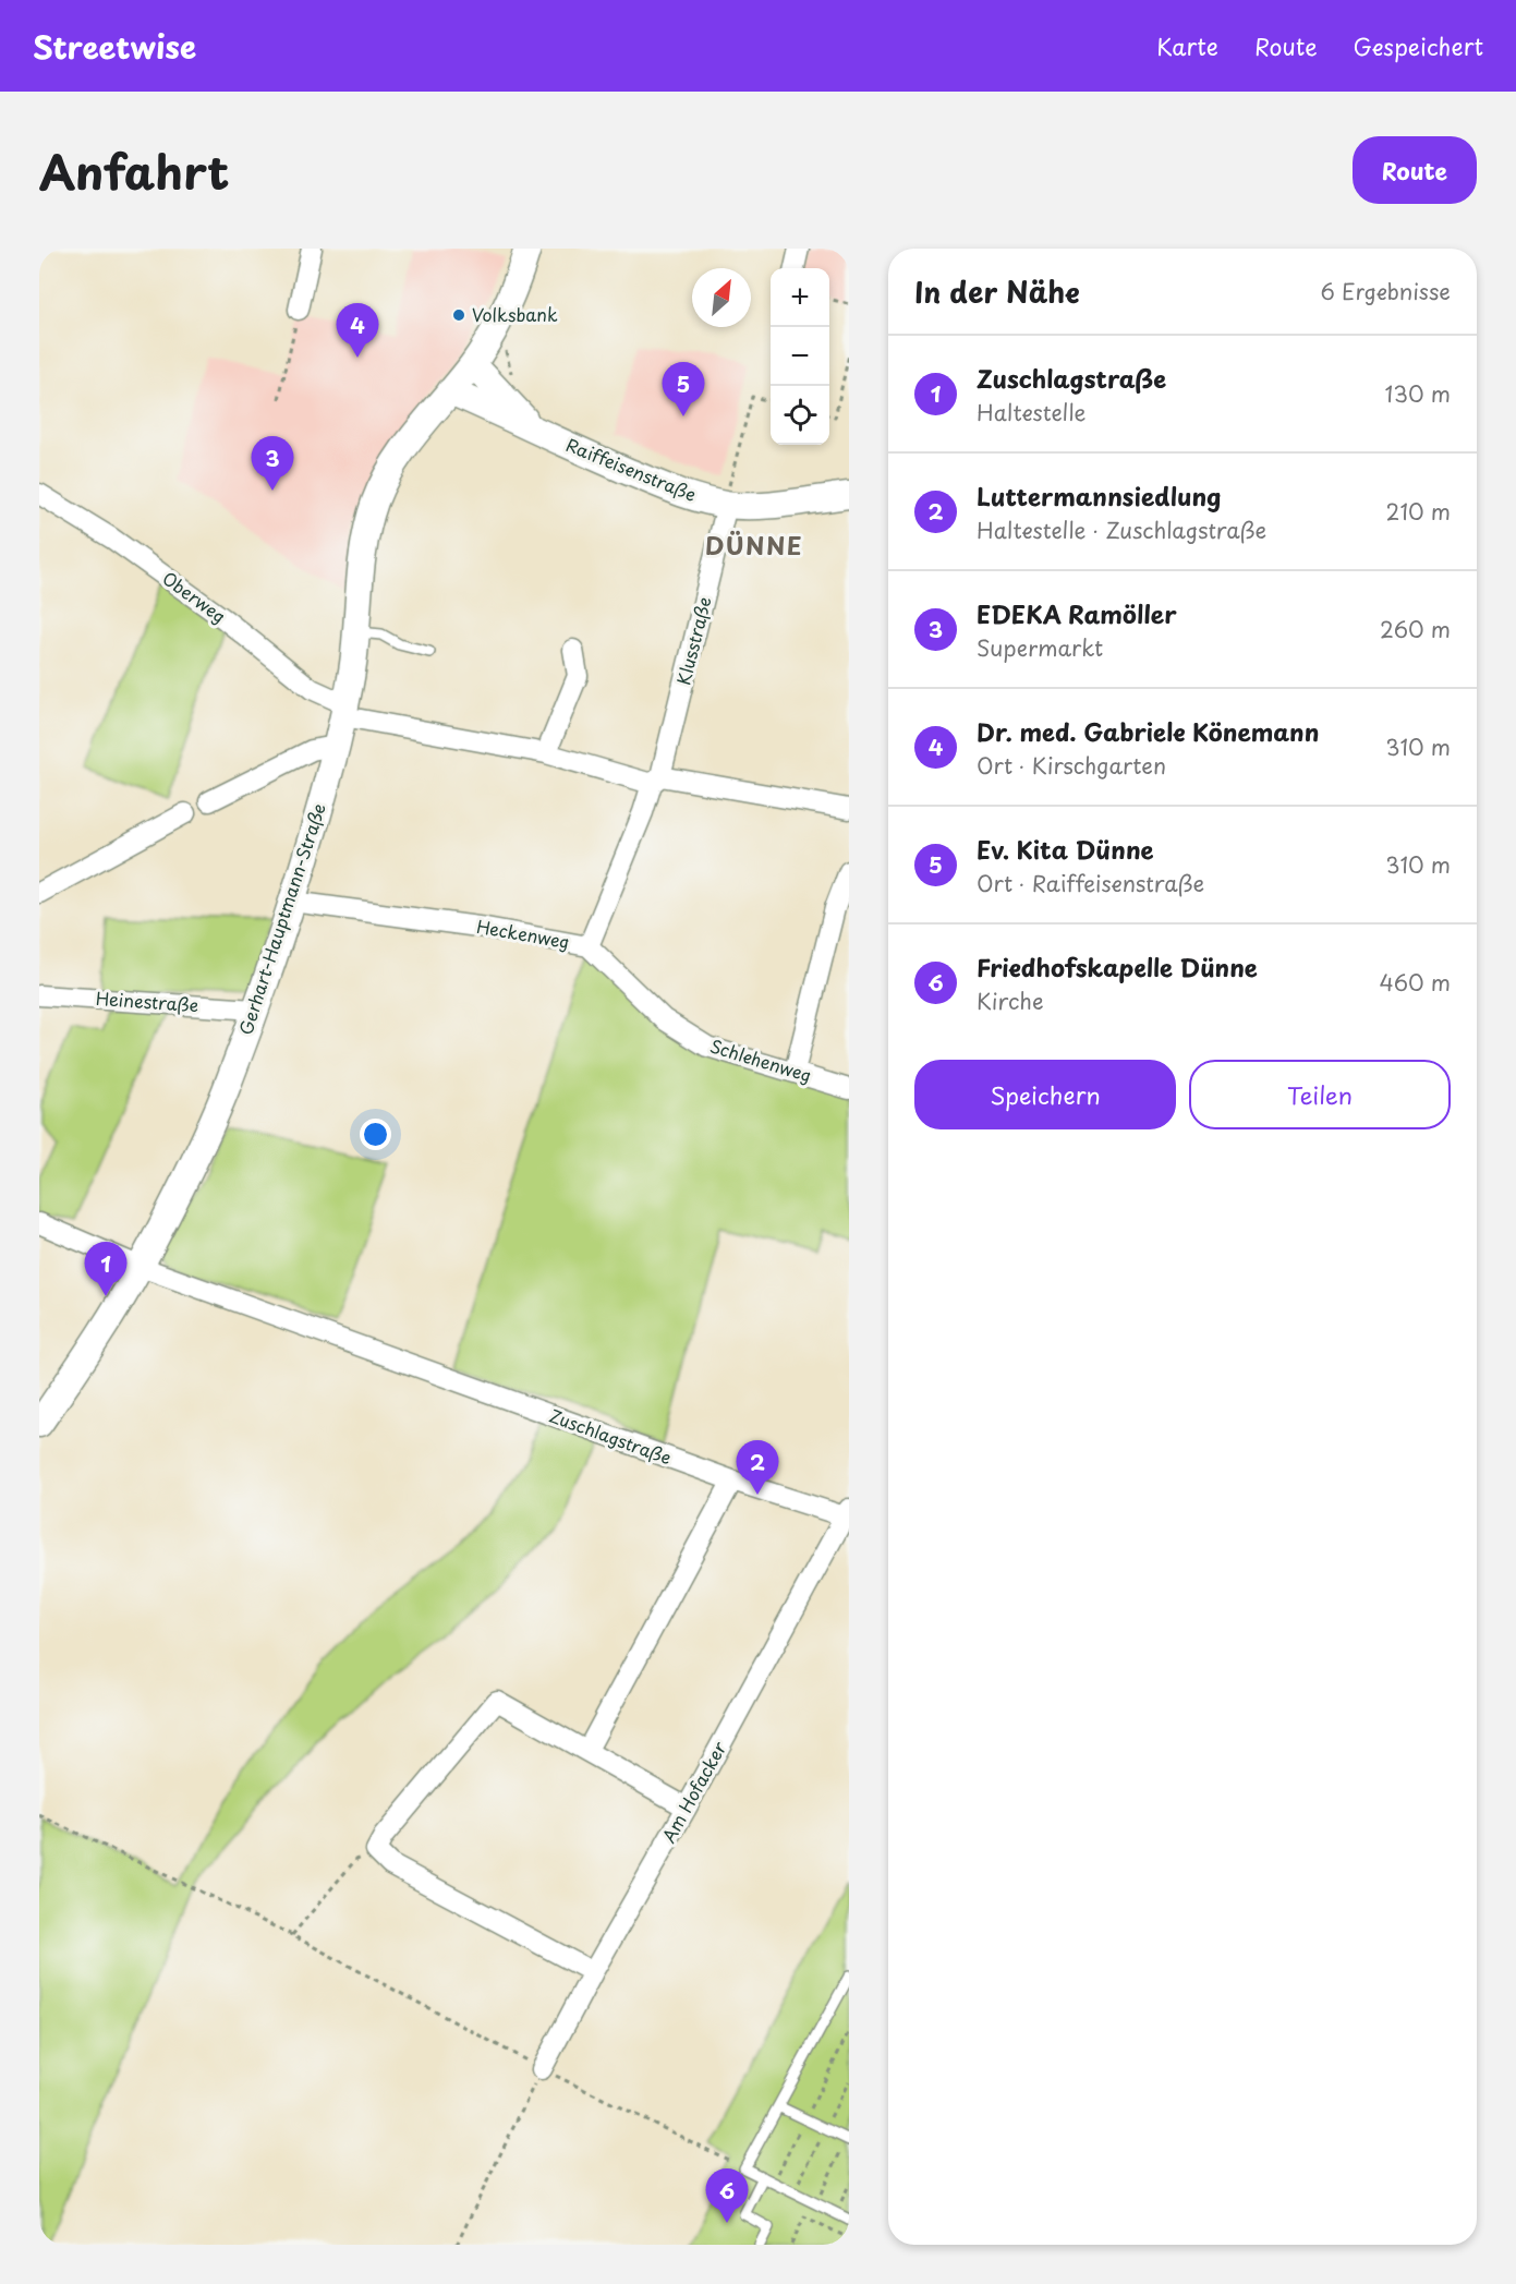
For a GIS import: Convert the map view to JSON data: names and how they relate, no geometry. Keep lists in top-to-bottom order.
{
  "streets": {
    "street": [
      "Raiffeisenstraße",
      "Oberweg",
      "Klusstraße",
      "Gerhart-Hauptmann-Straße",
      "Heckenweg",
      "Heinestraße",
      "Schlehenweg",
      "Zuschlagstraße",
      "Am Hofacker"
    ]
  },
  "crossings": [
    ["Raiffeisenstraße", "Klusstraße"],
    ["Raiffeisenstraße", "Gerhart-Hauptmann-Straße"],
    ["Oberweg", "Gerhart-Hauptmann-Straße"],
    ["Klusstraße", "Heckenweg"],
    ["Gerhart-Hauptmann-Straße", "Heckenweg"],
    ["Gerhart-Hauptmann-Straße", "Heinestraße"],
    ["Gerhart-Hauptmann-Straße", "Zuschlagstraße"],
    ["Heckenweg", "Schlehenweg"],
    ["Zuschlagstraße", "Am Hofacker"]
  ],
  "districts": ["DÜNNE"],
  "places": ["Volksbank"],
  "north": "top right",
  "page": {
    "header": "Streetwise",
    "nav": ["Karte", "Route", "Gespeichert"],
    "title": "Anfahrt",
    "buttons": [
      "Route",
      ["Speichern", "Teilen"]
    ],
    "heading": ["In der Nähe", "6 Ergebnisse"],
    "map_buttons": ["+", "−"],
    "pins": [
      "4",
      "5",
      "3",
      "1",
      "2",
      "6"
    ],
    "list": [
      {
        "mark": "1",
        "name": "Zuschlagstraße",
        "note": "Haltestelle",
        "value": "130 m"
      },
      {
        "mark": "2",
        "name": "Luttermannsiedlung",
        "note": "Haltestelle · Zuschlagstraße",
        "value": "210 m"
      },
      {
        "mark": "3",
        "name": "EDEKA Ramöller",
        "note": "Supermarkt",
        "value": "260 m"
      },
      {
        "mark": "4",
        "name": "Dr. med. Gabriele Könemann",
        "note": "Ort · Kirschgarten",
        "value": "310 m"
      },
      {
        "mark": "5",
        "name": "Ev. Kita Dünne",
        "note": "Ort · Raiffeisenstraße",
        "value": "310 m"
      },
      {
        "mark": "6",
        "name": "Friedhofskapelle Dünne",
        "note": "Kirche",
        "value": "460 m"
      }
    ]
  }
}
